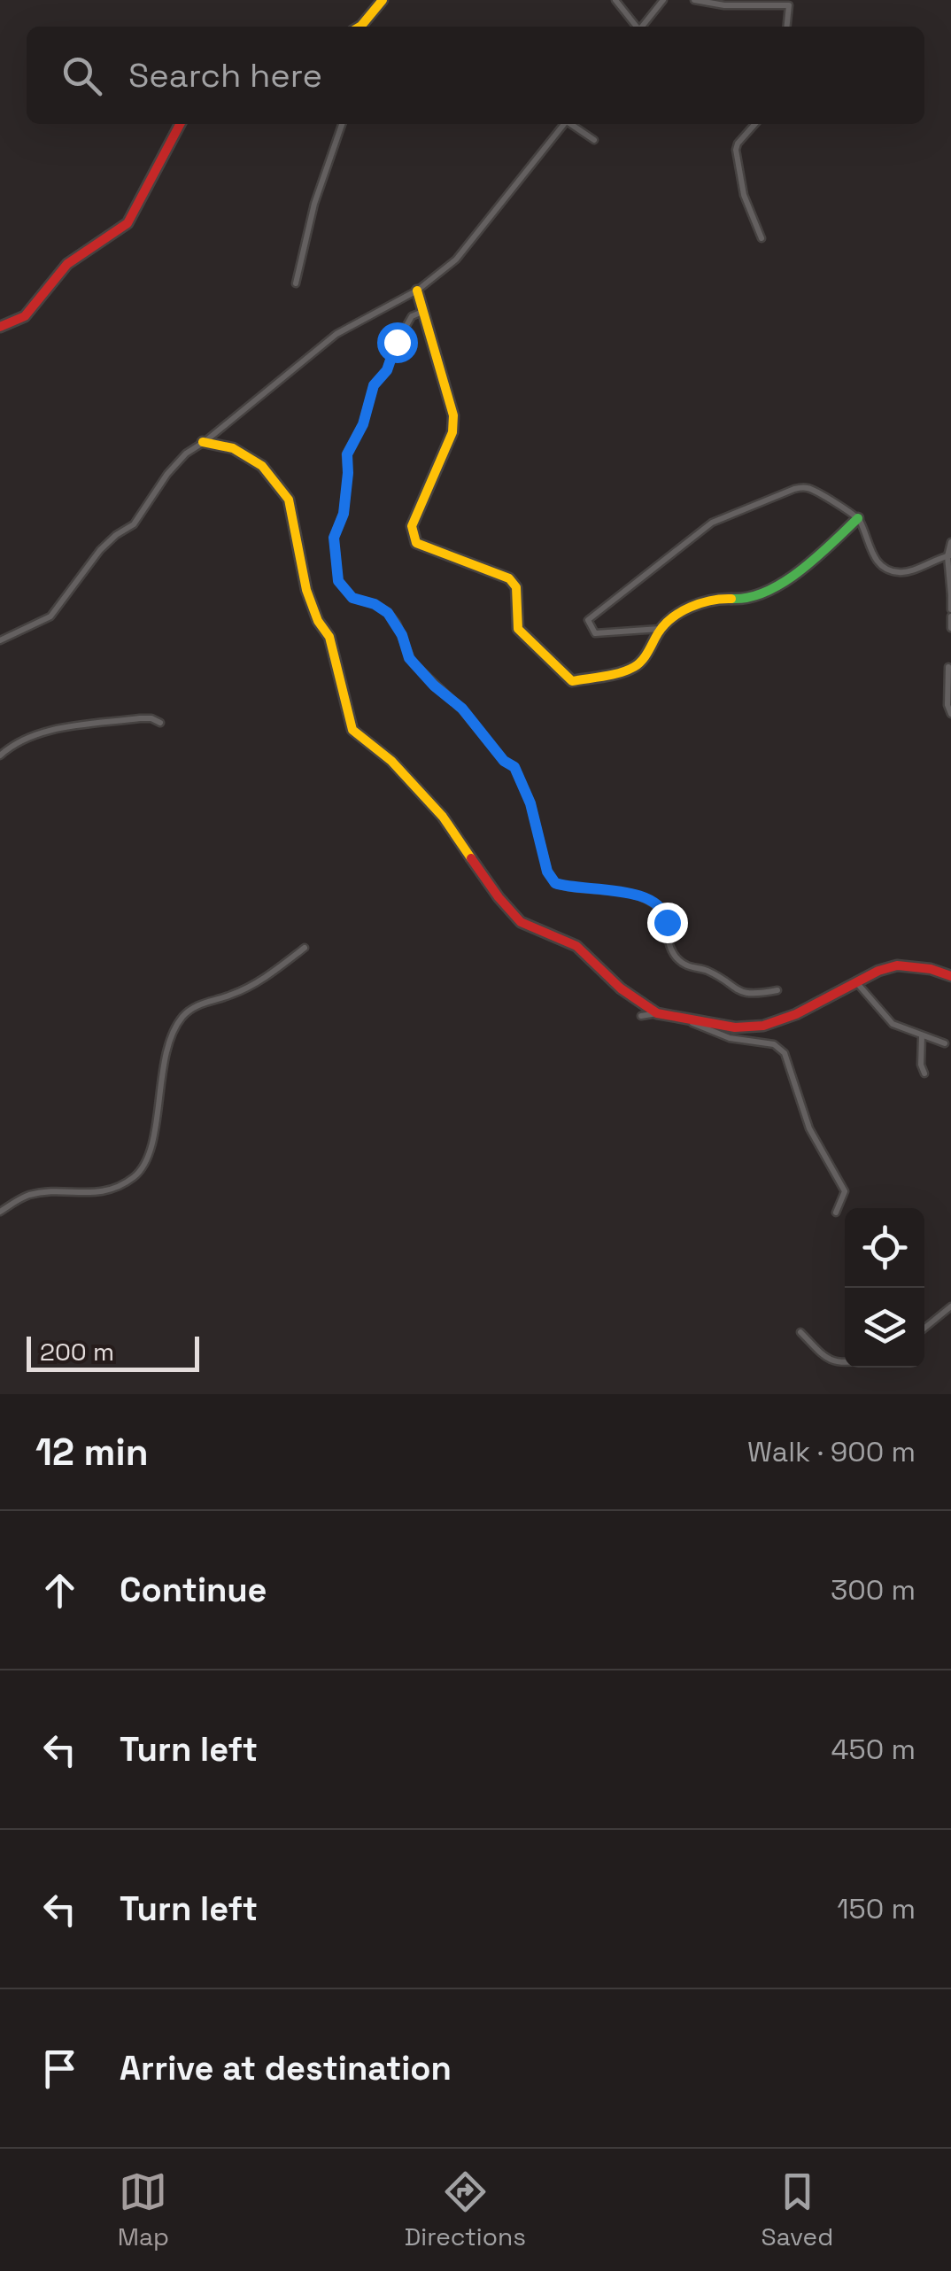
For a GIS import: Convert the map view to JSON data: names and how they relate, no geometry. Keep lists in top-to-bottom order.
{
  "scale_bar": "200 m",
  "page": {
    "search": "Search here",
    "scale": "200 m",
    "heading": ["12 min", "Walk · 900 m"],
    "list": [
      ["Continue", "300 m"],
      ["Turn left", "450 m"],
      ["Turn left", "150 m"],
      "Arrive at destination"
    ],
    "nav": ["Map", "Directions", "Saved"]
  }
}
